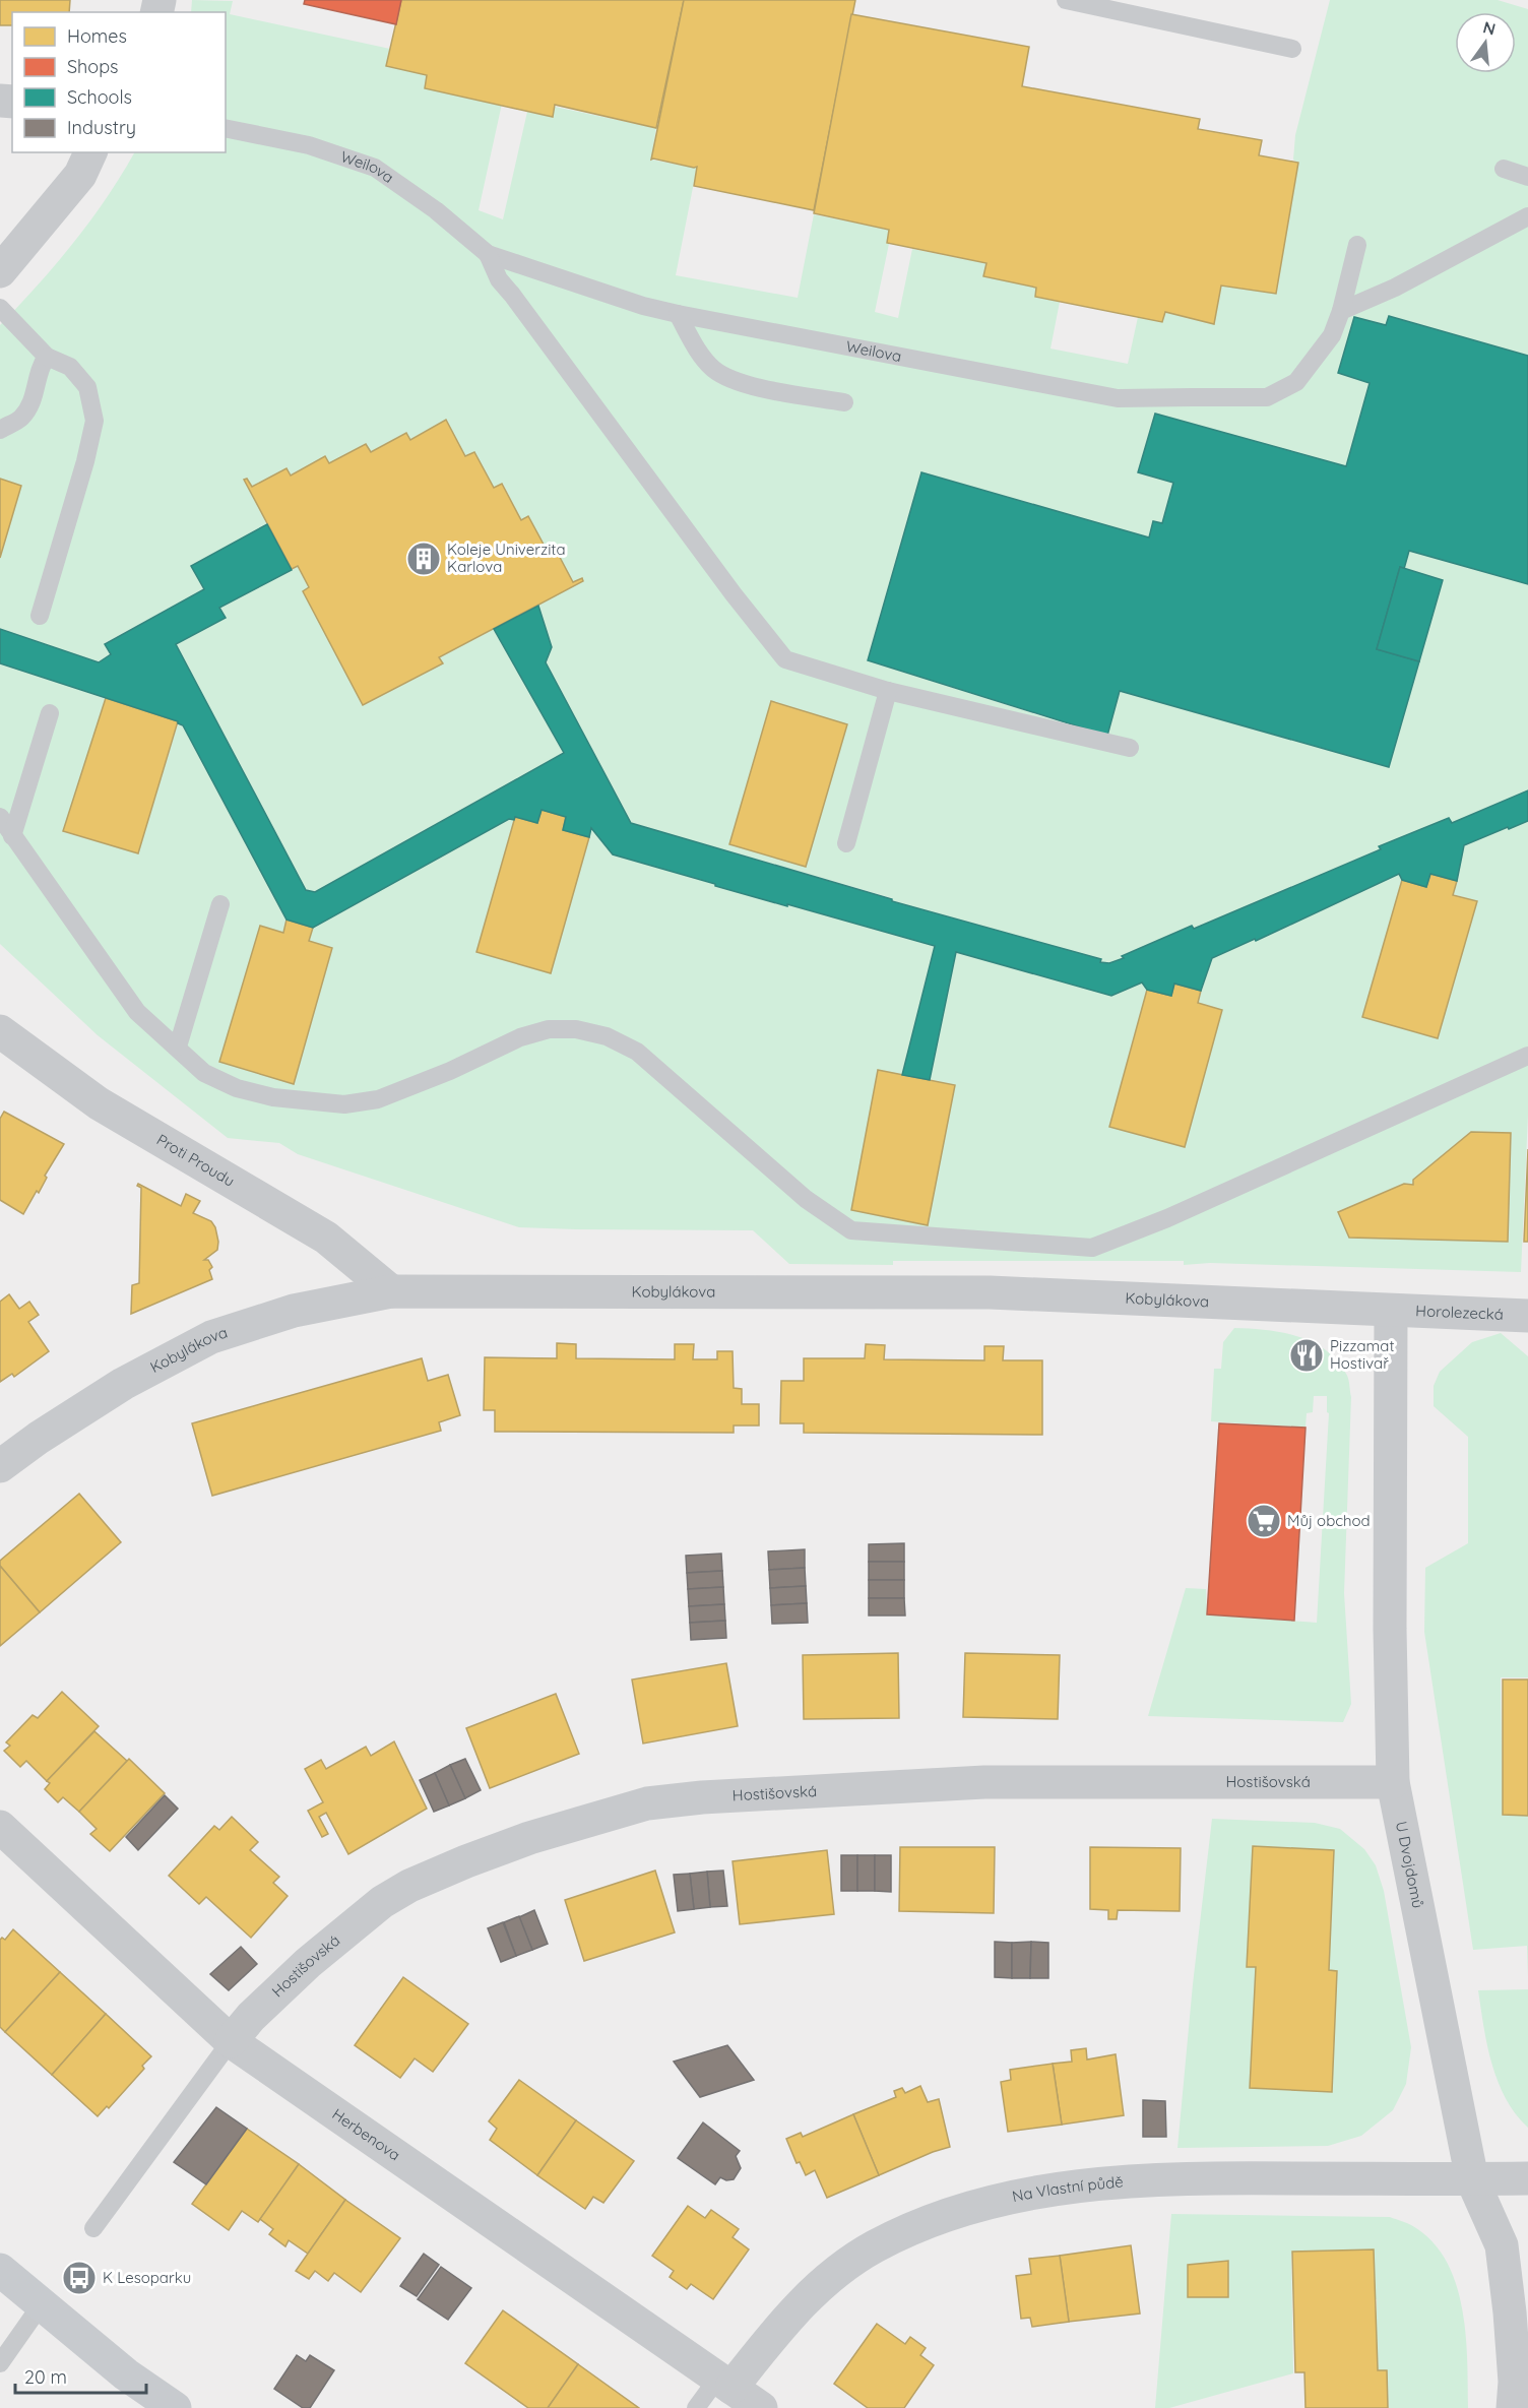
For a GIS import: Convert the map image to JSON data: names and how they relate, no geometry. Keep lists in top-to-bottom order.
{
  "streets": {
    "street": [
      "Proti Proudu",
      "Kobylákova",
      "Horolezecká",
      "Hostišovská",
      "U Dvojdomů",
      "Herbenova",
      "Na Vlastní půdě"
    ],
    "lane": ["Weilova"]
  },
  "crossings": [
    ["Proti Proudu", "Kobylákova"],
    ["Kobylákova", "Horolezecká"],
    ["Kobylákova", "U Dvojdomů"],
    ["Horolezecká", "U Dvojdomů"],
    ["Hostišovská", "U Dvojdomů"],
    ["Hostišovská", "Herbenova"],
    ["U Dvojdomů", "Na Vlastní půdě"],
    ["Herbenova", "Na Vlastní půdě"]
  ],
  "places": {
    "building": ["Koleje Univerzita Karlova"],
    "restaurant": ["Pizzamat Hostivař"],
    "supermarket": ["Můj obchod"],
    "bus stop": ["K Lesoparku"]
  },
  "legend": [
    "Homes",
    "Shops",
    "Schools",
    "Industry"
  ],
  "scale_bar": "20 m",
  "north": "top"
}
